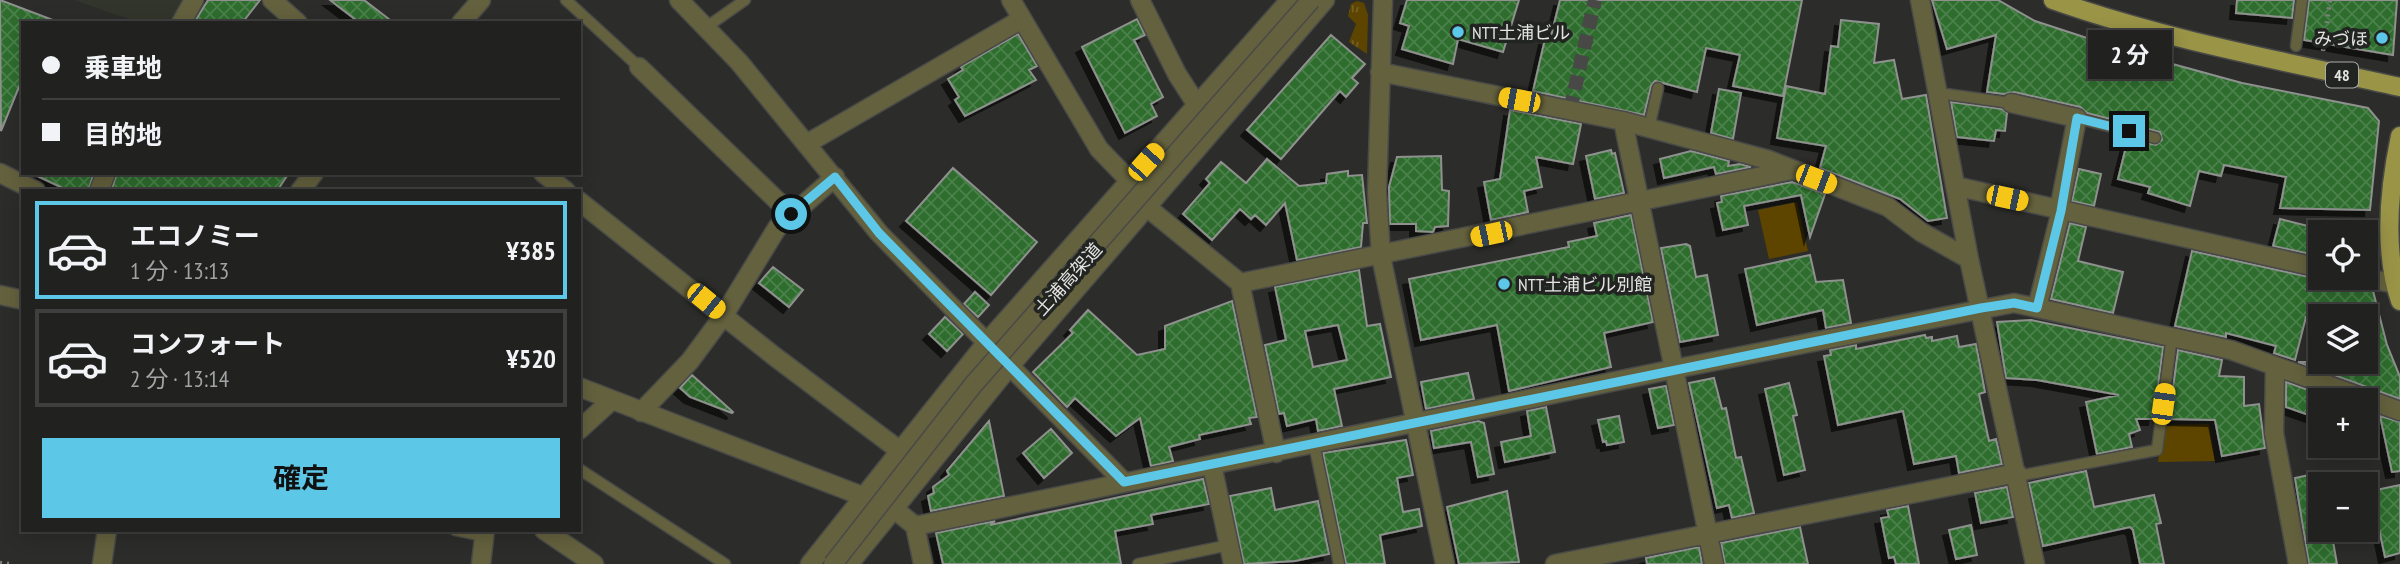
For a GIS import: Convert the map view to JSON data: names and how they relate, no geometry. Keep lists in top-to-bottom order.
{
  "streets": {
    "main road": ["48"],
    "street": ["土浦高架道"]
  },
  "places": ["NTT土浦ビル", "みづほ", "NTT土浦ビル別館"],
  "page": {
    "banner": ["乗車地", "目的地"],
    "bubble": "2 分",
    "list": [
      {
        "name": "エコノミー",
        "note": "1 分 · 13:13",
        "value": "¥385"
      },
      {
        "name": "コンフォート",
        "note": "2 分 · 13:14",
        "value": "¥520"
      }
    ],
    "map_buttons": ["+", "−"],
    "buttons": "確定"
  }
}
